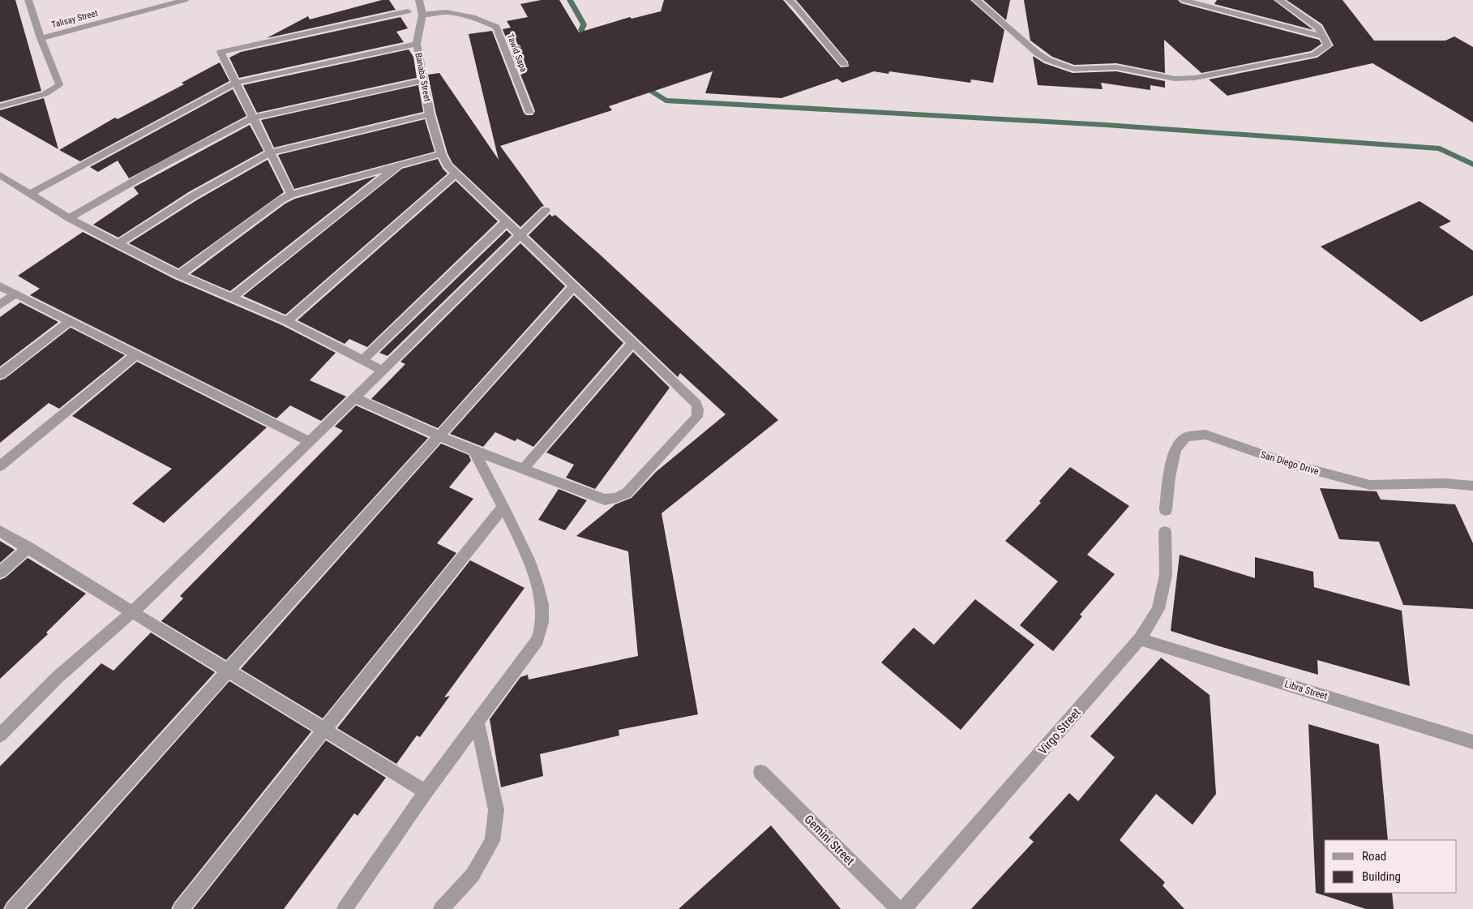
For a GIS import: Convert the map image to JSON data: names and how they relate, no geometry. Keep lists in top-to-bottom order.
{
  "streets": {
    "street": [
      "Talisay Street",
      "Tawid Sapa",
      "Banaba Street",
      "San Diego Drive",
      "Libra Street",
      "Virgo Street",
      "Gemini Street"
    ]
  },
  "crossings": [
    ["Tawid Sapa", "Banaba Street"],
    ["Libra Street", "Virgo Street"]
  ],
  "legend": ["Road", "Building"]
}
